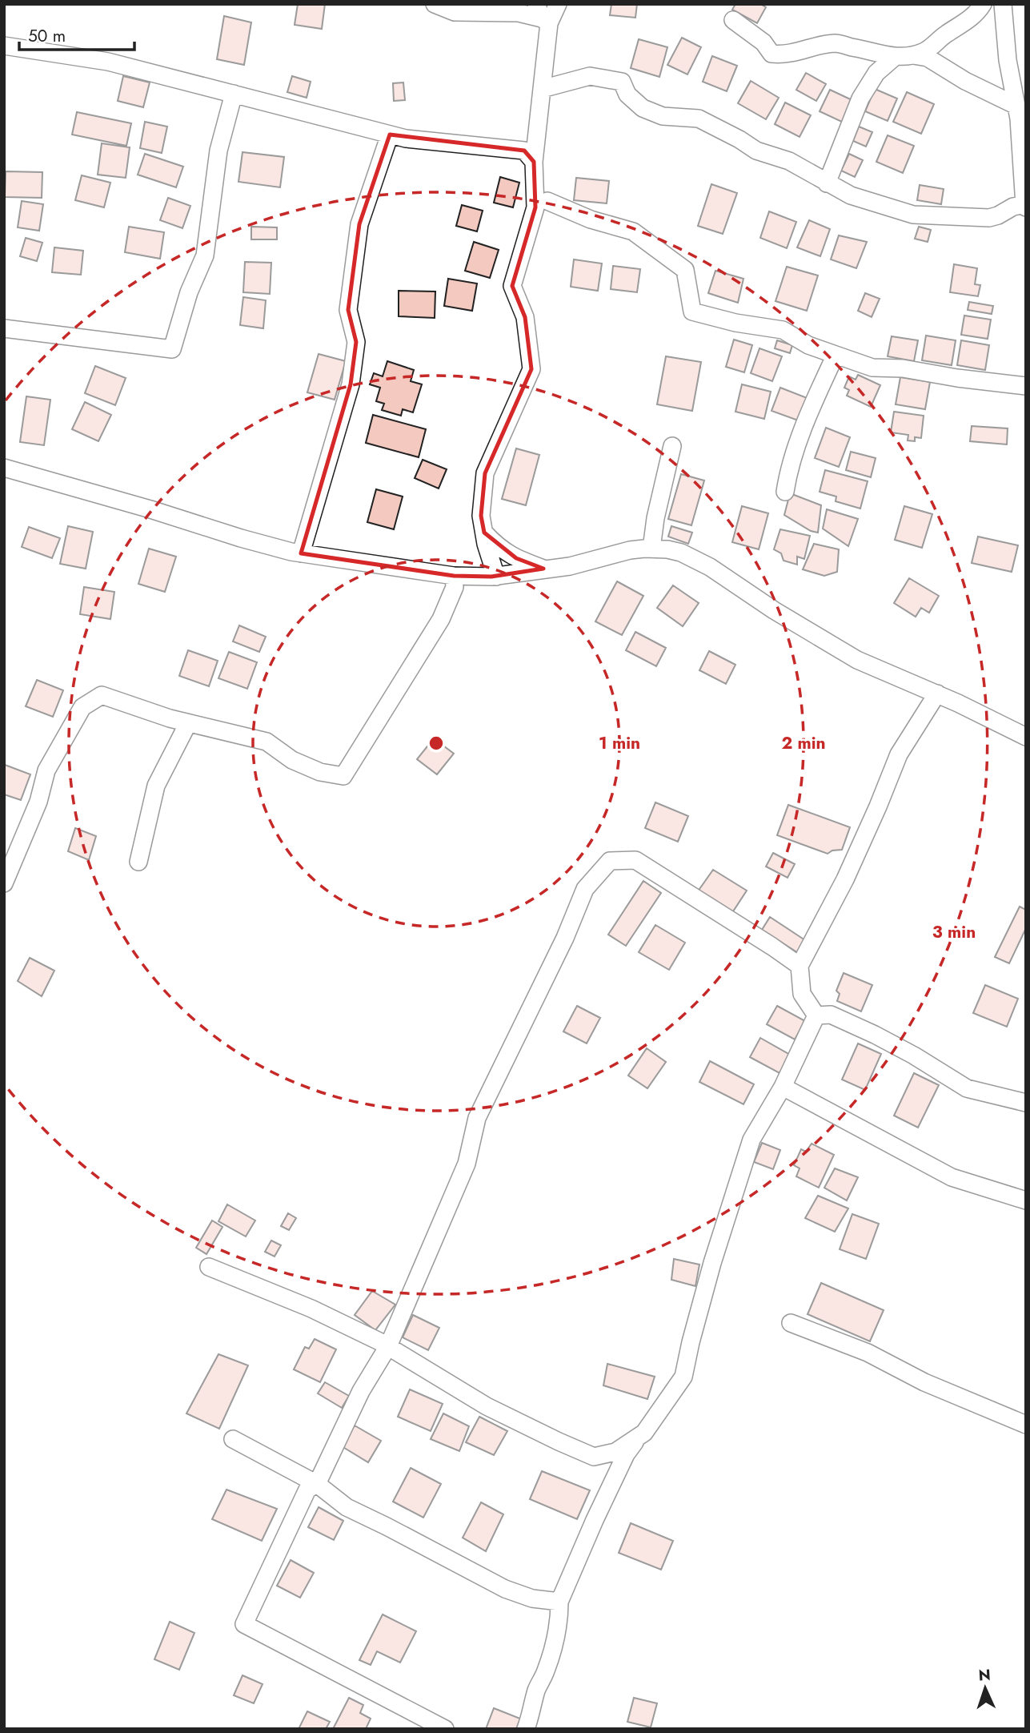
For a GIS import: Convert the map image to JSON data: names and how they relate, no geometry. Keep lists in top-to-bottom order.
{
  "scale_bar": "50 m",
  "north": "top",
  "rings": ["1 min", "2 min", "3 min"]
}
